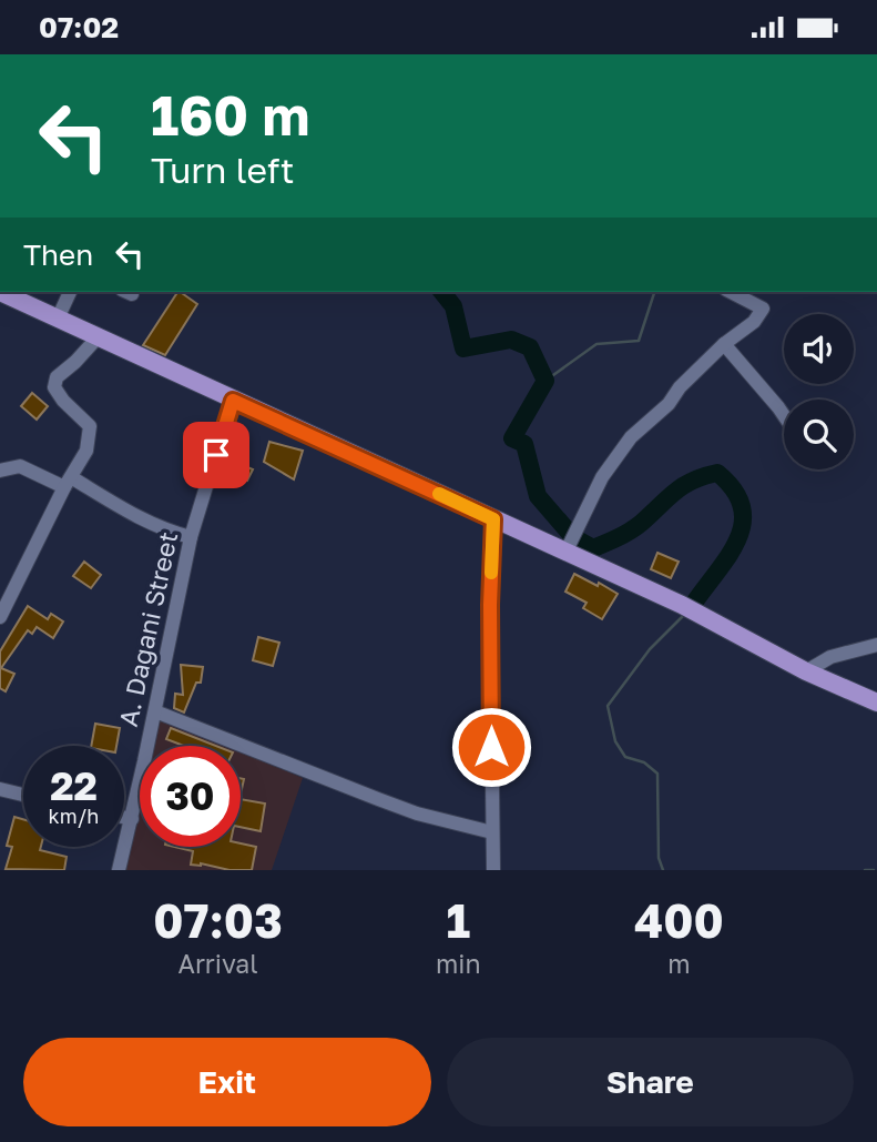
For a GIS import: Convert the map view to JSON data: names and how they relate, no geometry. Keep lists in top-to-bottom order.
{
  "streets": {
    "street": ["A. Dagani Street"]
  },
  "page": {
    "status": "07:02",
    "turn": ["160 m", "Turn left"],
    "then": "Then",
    "speed": "22 km/h",
    "limit": "30",
    "eta": [
      "07:03",
      "Arrival",
      "1",
      "min",
      "400",
      "m"
    ],
    "buttons": ["Exit", "Share"]
  }
}
